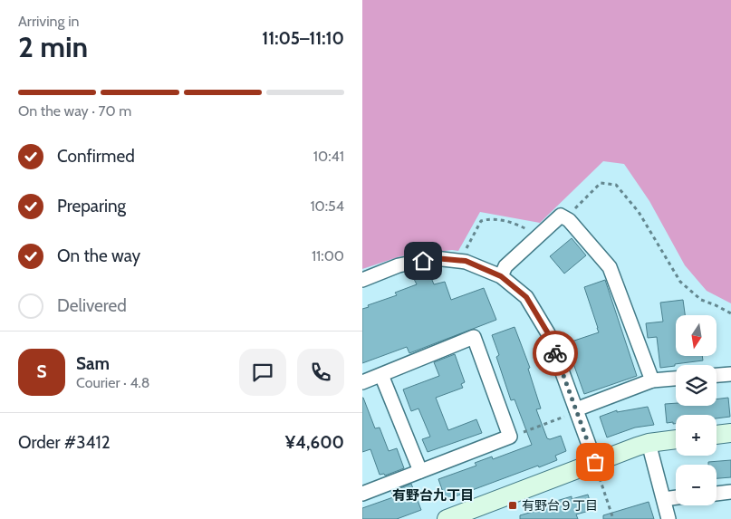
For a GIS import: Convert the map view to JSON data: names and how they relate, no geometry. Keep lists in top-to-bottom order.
{
  "districts": ["有野台九丁目"],
  "places": {
    "transit": ["有野台９丁目"]
  },
  "north": "bottom",
  "page": {
    "heading": ["2 min", "Arriving in", "11:05–11:10"],
    "panel": [
      "Sam",
      "Courier · 4.8",
      "Order #3412",
      "¥4,600"
    ],
    "bar": "On the way · 70 m",
    "list": [
      ["Confirmed", "10:41"],
      ["Preparing", "10:54"],
      ["On the way", "11:00"],
      "Delivered"
    ],
    "map_buttons": ["+", "−"],
    "round": "S"
  }
}
